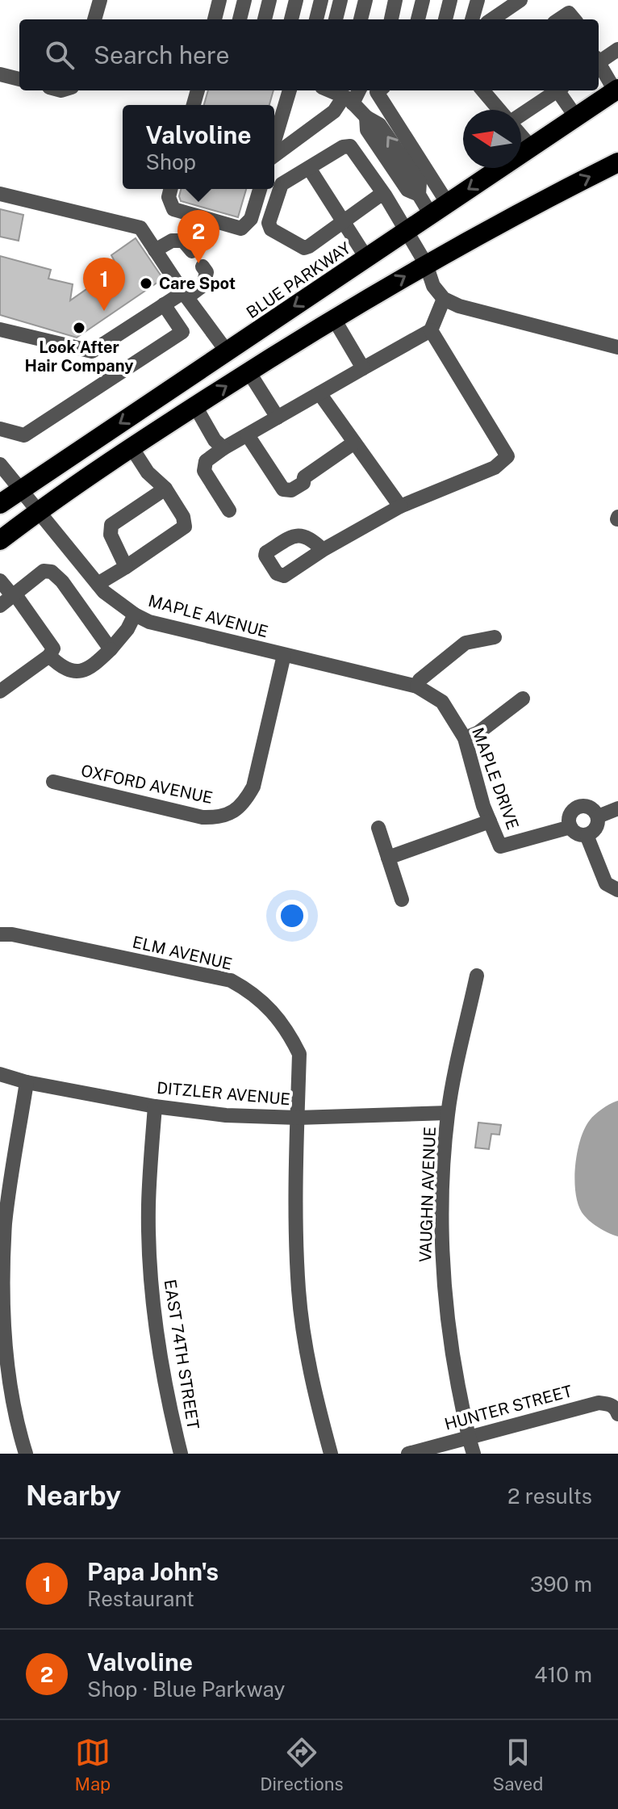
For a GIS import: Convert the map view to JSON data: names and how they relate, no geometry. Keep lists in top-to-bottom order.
{
  "streets": {
    "highway": ["BLUE PARKWAY"],
    "street": [
      "MAPLE AVENUE",
      "MAPLE DRIVE",
      "OXFORD AVENUE",
      "ELM AVENUE",
      "DITZLER AVENUE",
      "VAUGHN AVENUE",
      "EAST 74TH STREET",
      "HUNTER STREET"
    ]
  },
  "crossings": [
    ["BLUE PARKWAY", "MAPLE AVENUE"],
    ["MAPLE AVENUE", "MAPLE DRIVE"],
    ["MAPLE AVENUE", "OXFORD AVENUE"],
    ["ELM AVENUE", "DITZLER AVENUE"],
    ["DITZLER AVENUE", "VAUGHN AVENUE"],
    ["DITZLER AVENUE", "EAST 74TH STREET"],
    ["VAUGHN AVENUE", "HUNTER STREET"]
  ],
  "places": ["Care Spot", "Look After Hair Company"],
  "north": "left",
  "page": {
    "search": "Search here",
    "popup": ["Valvoline", "Shop"],
    "pins": ["2", "1"],
    "heading": ["Nearby", "2 results"],
    "list": [
      {
        "mark": "1",
        "name": "Papa John's",
        "note": "Restaurant",
        "value": "390 m"
      },
      {
        "mark": "2",
        "name": "Valvoline",
        "note": "Shop · Blue Parkway",
        "value": "410 m"
      }
    ],
    "nav": ["Map", "Directions", "Saved"]
  }
}
